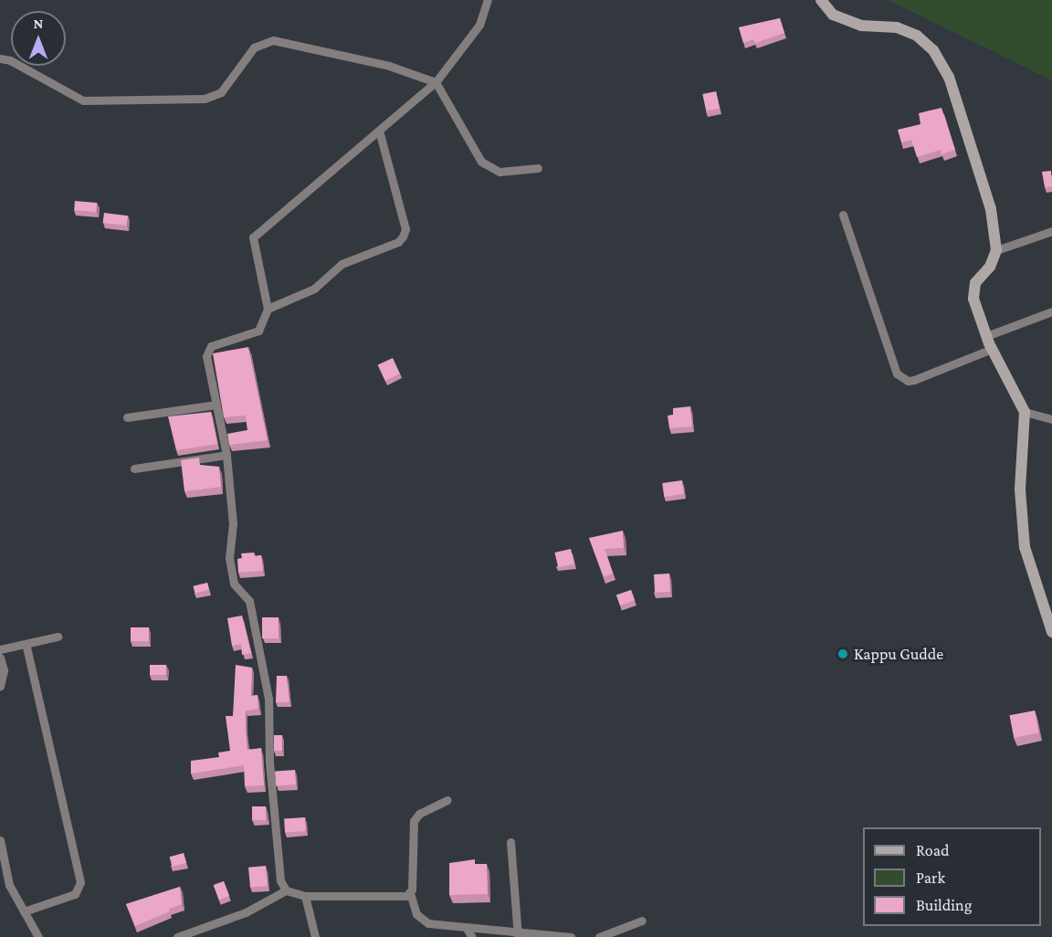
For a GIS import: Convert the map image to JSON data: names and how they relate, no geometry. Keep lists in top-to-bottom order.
{
  "places": ["Kappu Gudde"],
  "legend": ["Road", "Park", "Building"],
  "north": "top"
}
